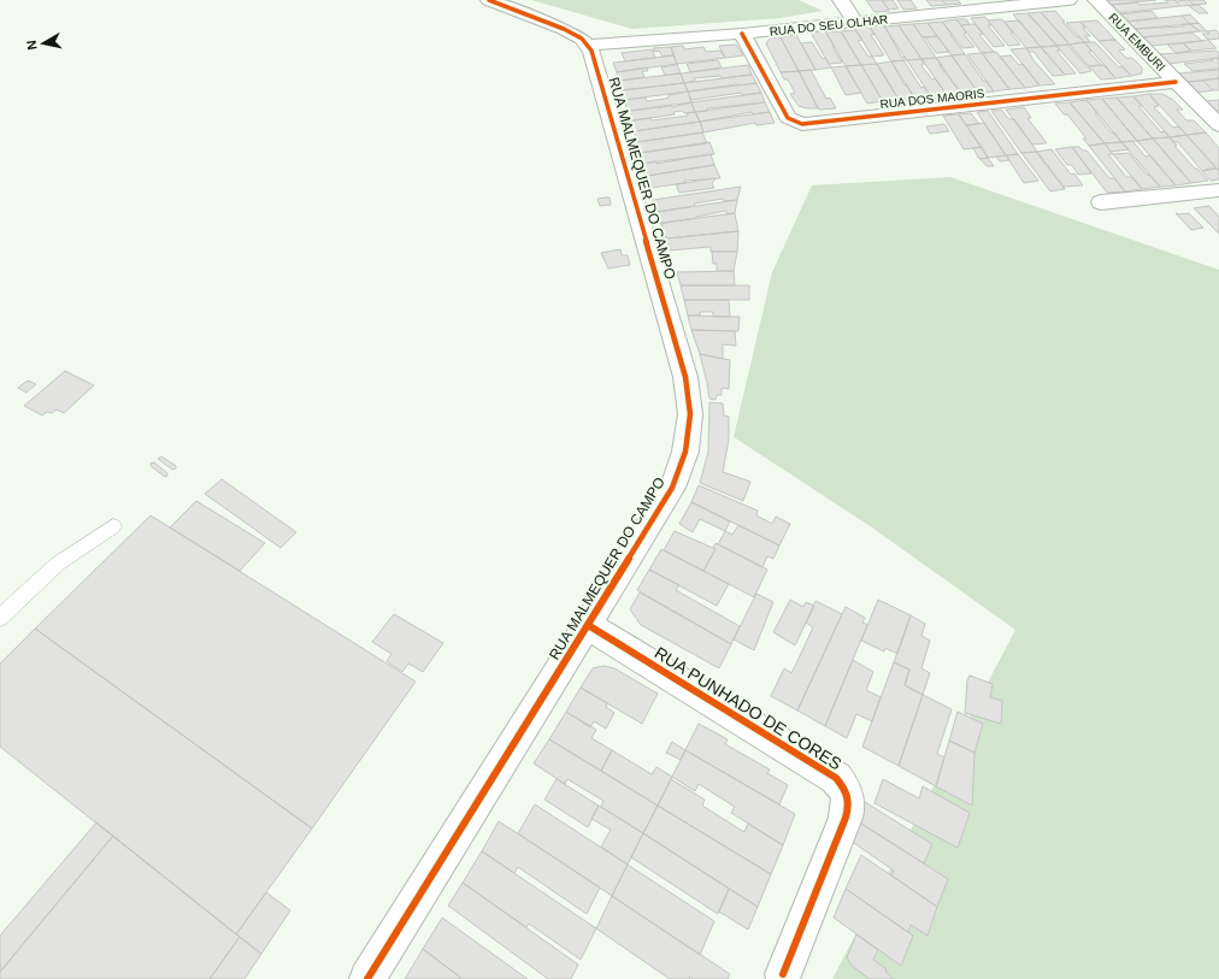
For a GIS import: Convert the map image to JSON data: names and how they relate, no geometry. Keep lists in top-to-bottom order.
{
  "streets": {
    "street": [
      "RUA DO SEU OLHAR",
      "RUA EMBURI",
      "RUA DOS MAORIS",
      "RUA MALMEQUER DO CAMPO",
      "RUA PUNHADO DE CORES"
    ]
  },
  "crossings": [
    ["RUA DO SEU OLHAR", "RUA DOS MAORIS"],
    ["RUA DO SEU OLHAR", "RUA MALMEQUER DO CAMPO"],
    ["RUA EMBURI", "RUA DOS MAORIS"],
    ["RUA MALMEQUER DO CAMPO", "RUA PUNHADO DE CORES"]
  ],
  "north": "left"
}
